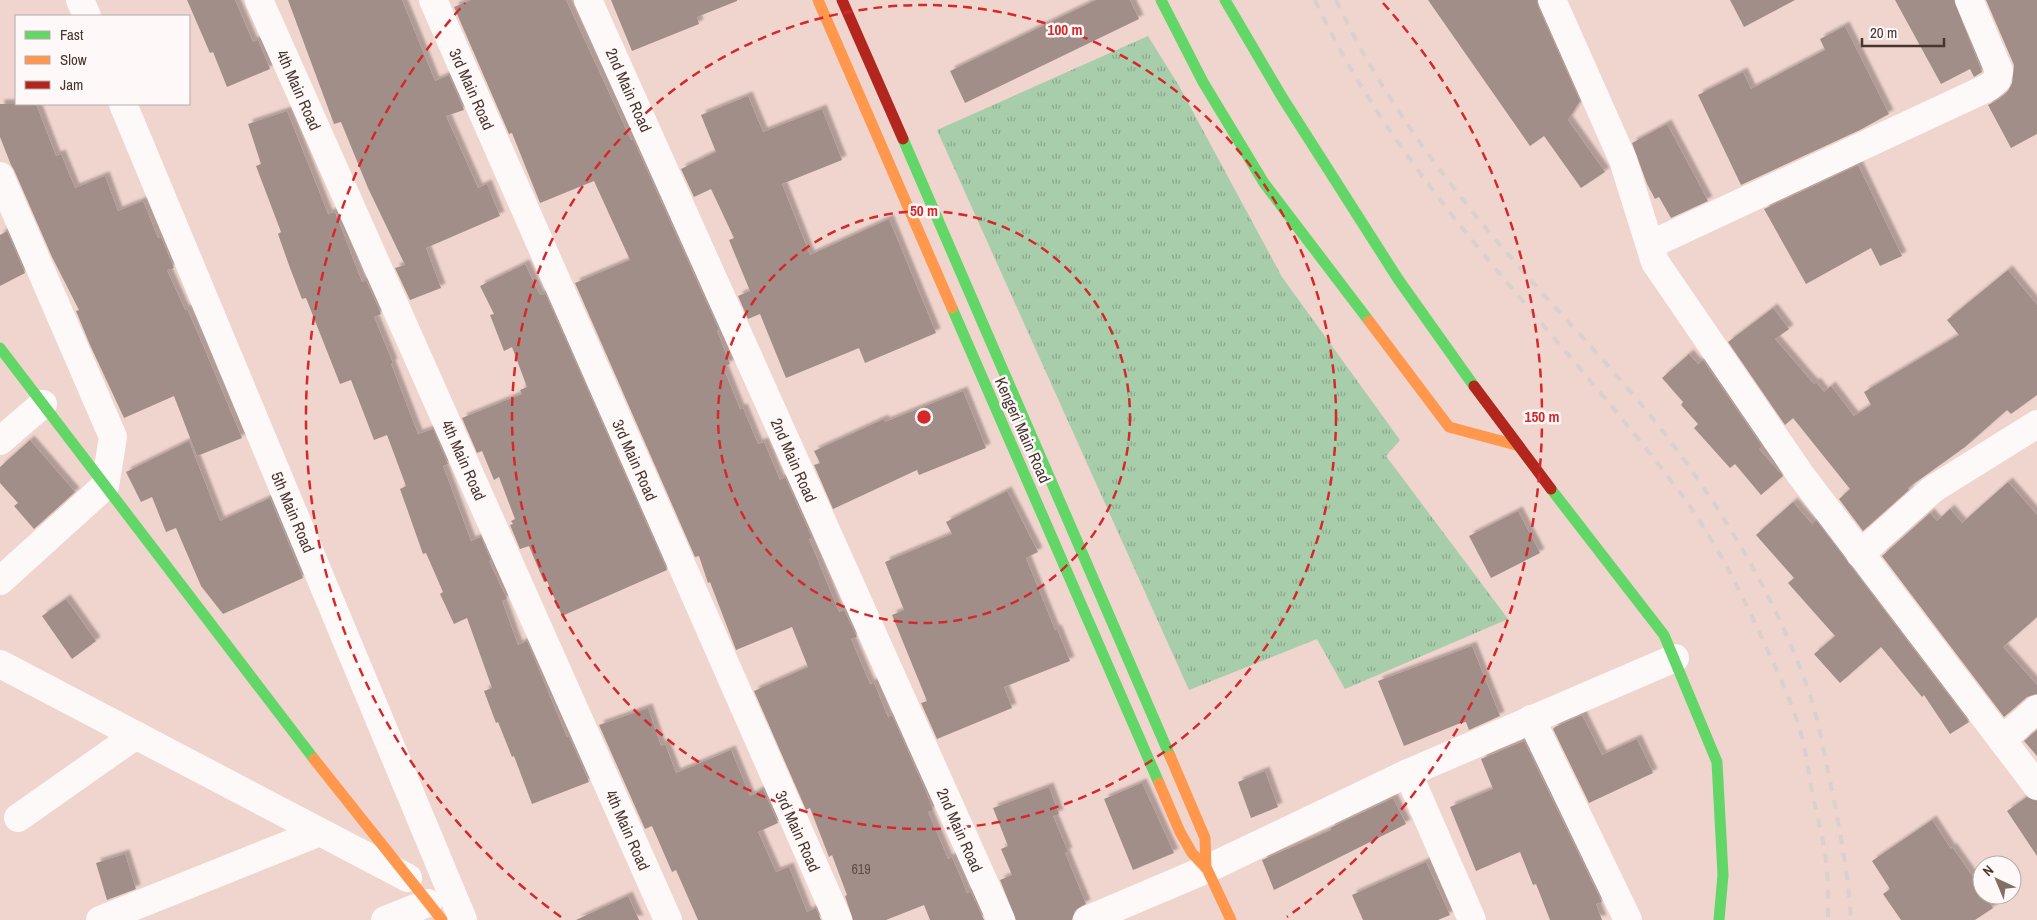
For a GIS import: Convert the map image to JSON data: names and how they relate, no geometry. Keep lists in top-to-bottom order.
{
  "streets": {
    "street": [
      "3rd Main Road",
      "4th Main Road",
      "2nd Main Road",
      "Kengeri Main Road",
      "5th Main Road"
    ]
  },
  "house_numbers": ["619"],
  "legend": ["Fast", "Slow", "Jam"],
  "scale_bar": "20 m",
  "north": "top left",
  "rings": ["100 m", "50 m", "150 m"]
}
